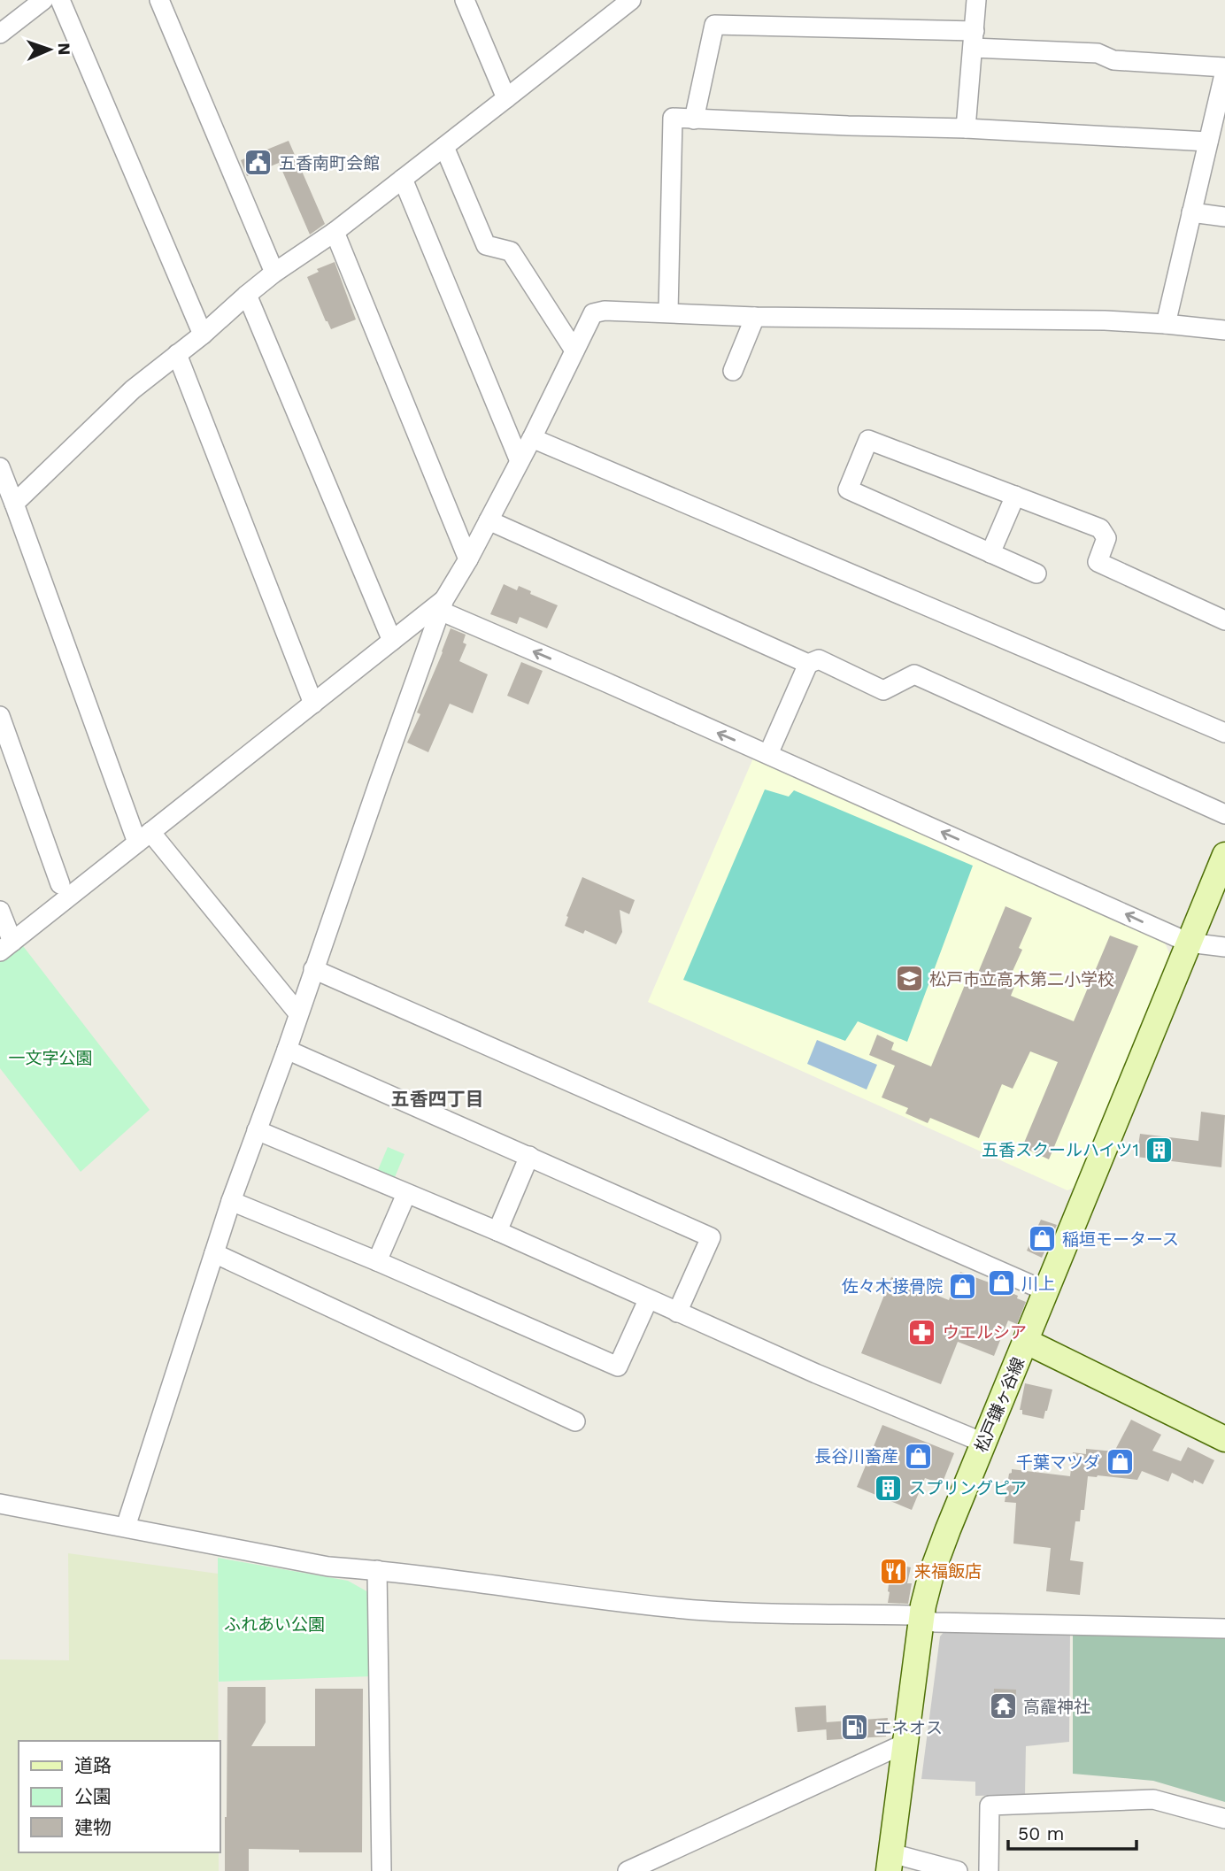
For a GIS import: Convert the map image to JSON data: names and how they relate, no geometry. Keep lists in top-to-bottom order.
{
  "streets": {
    "main road": ["松戸鎌ヶ谷線"]
  },
  "districts": ["五香四丁目"],
  "parks": ["一文字公園", "ふれあい公園"],
  "places": {
    "public building": ["五香南町会館"],
    "school or university": ["松戸市立高木第二小学校"],
    "building": ["五香スクールハイツ1", "スプリングピア"],
    "shop": [
      "稲垣モータース",
      "川上",
      "佐々木接骨院",
      "長谷川畜産",
      "千葉マツダ"
    ],
    "pharmacy": ["ウエルシア"],
    "restaurant": ["来福飯店"],
    "temple": ["高靇神社"],
    "fuel station": ["エネオス"]
  },
  "legend": ["道路", "公園", "建物"],
  "scale_bar": "50 m",
  "north": "right"
}
